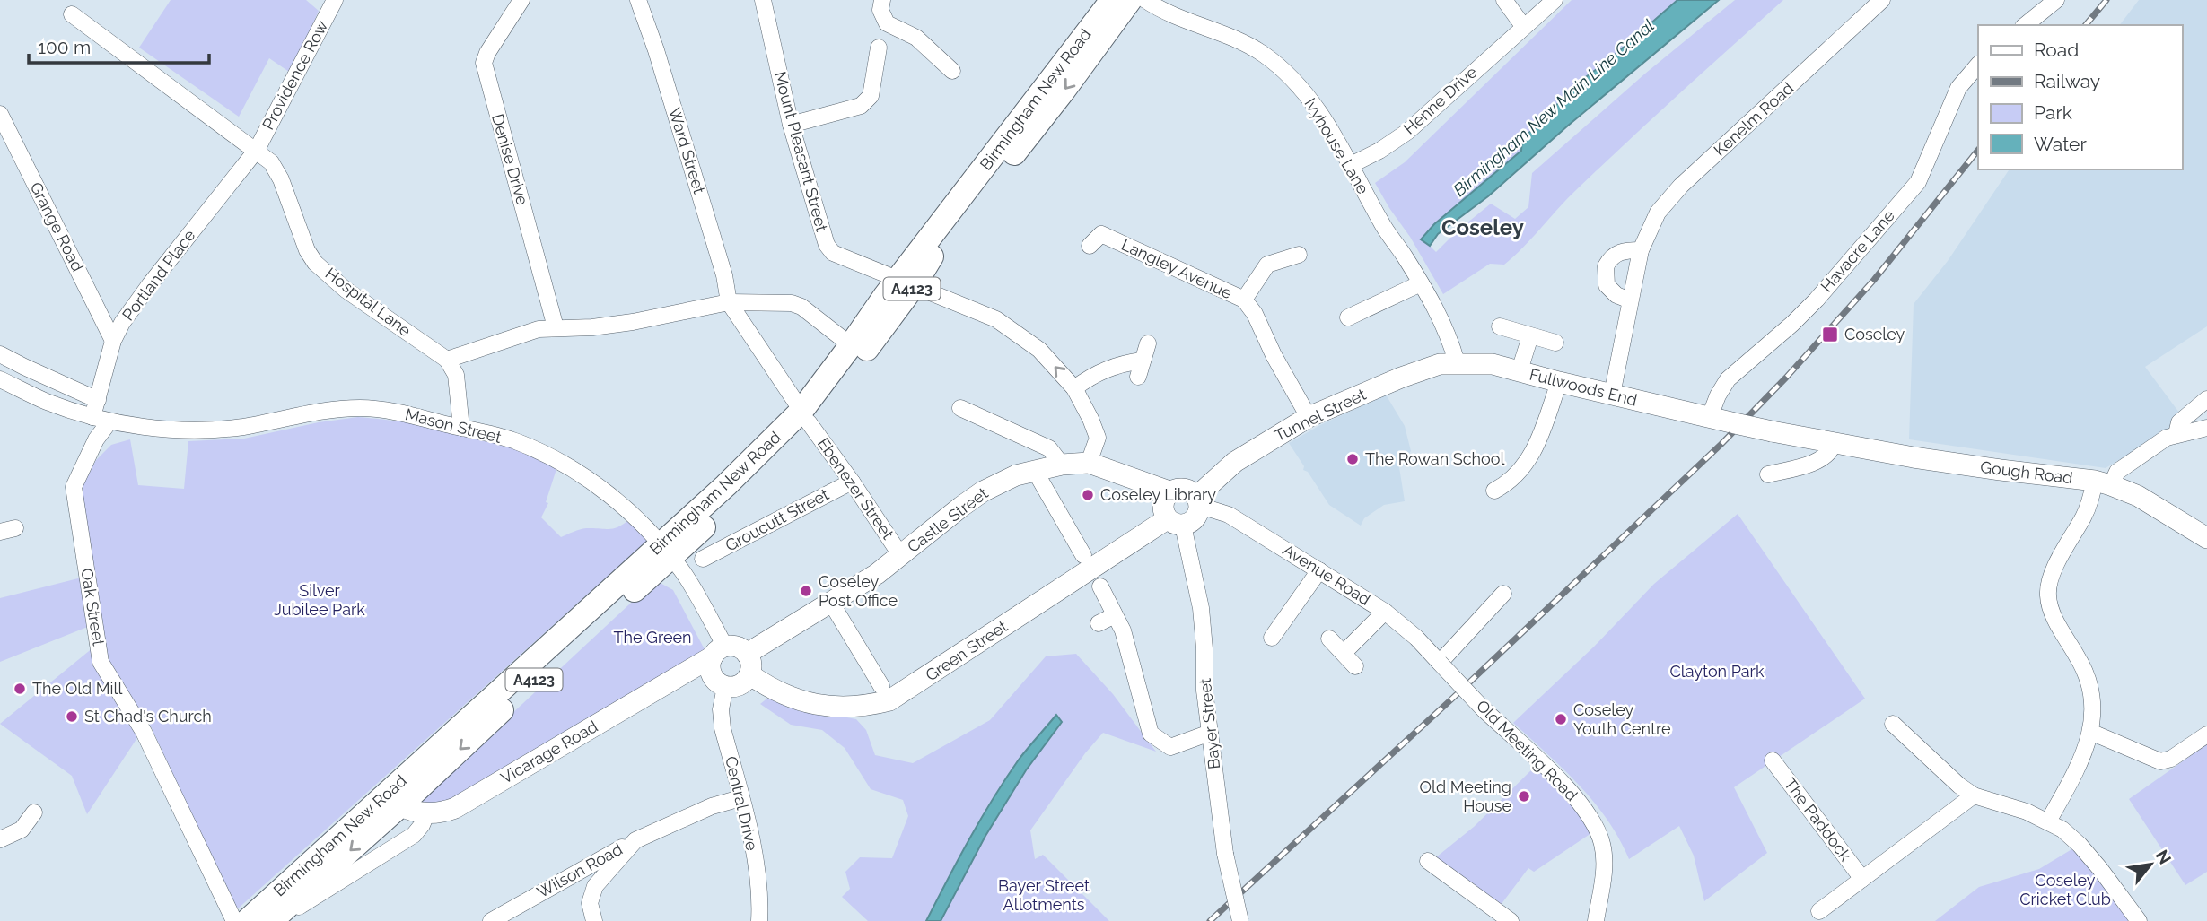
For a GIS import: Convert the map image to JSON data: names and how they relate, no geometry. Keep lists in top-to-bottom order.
{
  "streets": {
    "highway": ["Birmingham New Road", "A4123"],
    "main road": [
      "Fullwoods End",
      "Tunnel Street",
      "Gough Road",
      "Castle Street",
      "Green Street",
      "Vicarage Road"
    ],
    "street": [
      "Providence Row",
      "Henne Drive",
      "Kenelm Road",
      "Ivyhouse Lane",
      "Ward Street",
      "Mount Pleasant Street",
      "Denise Drive",
      "Grange Road",
      "Havacre Lane",
      "Langley Avenue",
      "Portland Place",
      "Hospital Lane",
      "Mason Street",
      "Ebenezer Street",
      "Groucutt Street",
      "Avenue Road",
      "Oak Street",
      "Bayer Street",
      "Old Meeting Road",
      "Central Drive",
      "The Paddock",
      "Wilson Road"
    ]
  },
  "crossings": [
    ["Providence Row", "Portland Place"],
    ["Providence Row", "Hospital Lane"],
    ["Birmingham New Road", "Mount Pleasant Street"],
    ["Birmingham New Road", "Mason Street"],
    ["Birmingham New Road", "Ebenezer Street"],
    ["Birmingham New Road", "Vicarage Road"],
    ["Henne Drive", "Ivyhouse Lane"],
    ["Kenelm Road", "Fullwoods End"],
    ["Ivyhouse Lane", "Fullwoods End"],
    ["Ivyhouse Lane", "Tunnel Street"],
    ["Ward Street", "Ebenezer Street"],
    ["Mount Pleasant Street", "Castle Street"],
    ["Grange Road", "Portland Place"],
    ["Havacre Lane", "Fullwoods End"],
    ["Havacre Lane", "Gough Road"],
    ["Langley Avenue", "Tunnel Street"],
    ["Portland Place", "Hospital Lane"],
    ["Portland Place", "Mason Street"],
    ["Fullwoods End", "Tunnel Street"],
    ["Fullwoods End", "Gough Road"],
    ["Tunnel Street", "Castle Street"],
    ["Tunnel Street", "Avenue Road"],
    ["Tunnel Street", "Green Street"],
    ["Tunnel Street", "Bayer Street"],
    ["Mason Street", "Castle Street"],
    ["Mason Street", "Oak Street"],
    ["Mason Street", "Green Street"],
    ["Mason Street", "Vicarage Road"],
    ["Mason Street", "Central Drive"],
    ["Ebenezer Street", "Groucutt Street"],
    ["Ebenezer Street", "Castle Street"],
    ["Castle Street", "Avenue Road"],
    ["Castle Street", "Green Street"],
    ["Castle Street", "Bayer Street"],
    ["Castle Street", "Vicarage Road"],
    ["Castle Street", "Central Drive"],
    ["Avenue Road", "Green Street"],
    ["Avenue Road", "Bayer Street"],
    ["Avenue Road", "Old Meeting Road"],
    ["Green Street", "Bayer Street"],
    ["Green Street", "Vicarage Road"],
    ["Green Street", "Central Drive"],
    ["Vicarage Road", "Central Drive"],
    ["Central Drive", "Wilson Road"]
  ],
  "districts": ["Coseley"],
  "water": ["Birmingham New Main Line Canal"],
  "parks": [
    "Silver Jubilee Park",
    "The Green",
    "Clayton Park",
    "Coseley Cricket Club",
    "Bayer Street Allotments"
  ],
  "places": {
    "transit": ["Coseley"],
    "other": [
      "The Rowan School",
      "Coseley Library",
      "Coseley Post Office",
      "The Old Mill",
      "St Chad's Church",
      "Coseley Youth Centre",
      "Old Meeting House"
    ]
  },
  "legend": [
    "Road",
    "Railway",
    "Park",
    "Water"
  ],
  "scale_bar": "100 m",
  "north": "top right"
}
